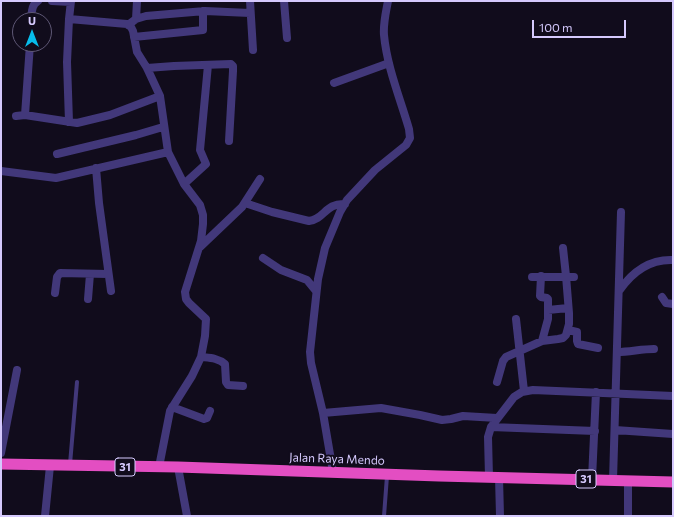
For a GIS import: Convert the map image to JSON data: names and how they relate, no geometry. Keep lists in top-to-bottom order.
{
  "streets": {
    "highway": ["Jalan Raya Mendo", "31"]
  },
  "scale_bar": "100 m",
  "north": "top"
}
